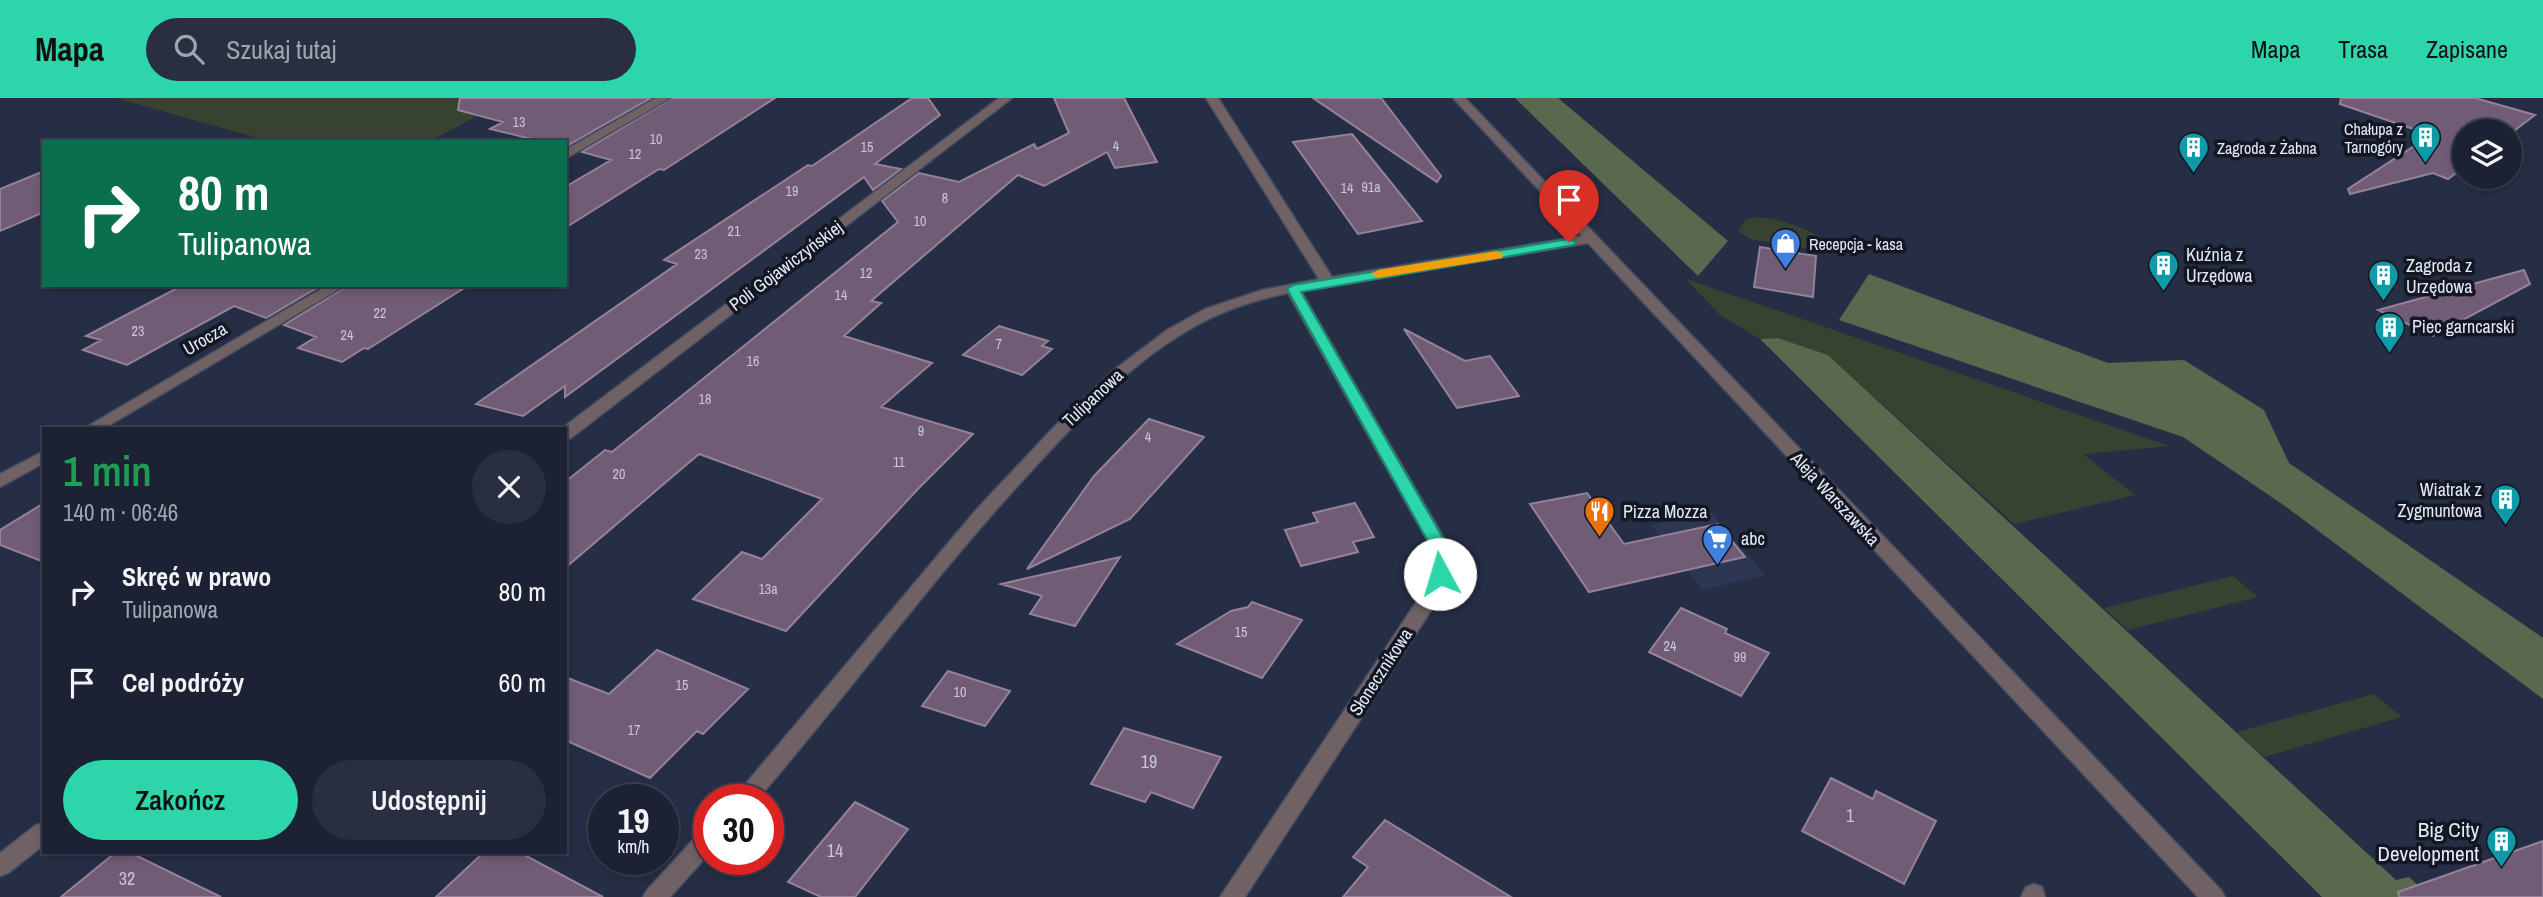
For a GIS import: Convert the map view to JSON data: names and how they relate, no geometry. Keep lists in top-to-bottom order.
{
  "streets": {
    "street": [
      "Poli Gojawiczyńskiej",
      "Urocza",
      "Tulipanowa",
      "Aleja Warszawska",
      "Słonecznikowa"
    ]
  },
  "crossings": [
    ["Tulipanowa", "Aleja Warszawska"],
    ["Tulipanowa", "Słonecznikowa"]
  ],
  "places": {
    "building": [
      "Chałupa z Tarnogóry",
      "Zagroda z Żabna",
      "Kuźnia z Urzędowa",
      "Zagroda z Urzędowa",
      "Piec garncarski",
      "Wiatrak z Zygmuntowa",
      "Big City Development"
    ],
    "shop": ["Recepcja - kasa"],
    "restaurant": ["Pizza Mozza"],
    "supermarket": ["abc"]
  },
  "house_numbers": [
    "13",
    "10",
    "4",
    "15",
    "12",
    "91a",
    "14",
    "19",
    "8",
    "10",
    "21",
    "23",
    "12",
    "14",
    "22",
    "23",
    "24",
    "7",
    "16",
    "18",
    "9",
    "4",
    "11",
    "20",
    "13a",
    "15",
    "24",
    "99",
    "15",
    "10",
    "17",
    "19",
    "1",
    "14",
    "32"
  ],
  "page": {
    "header": "Mapa",
    "search": "Szukaj tutaj",
    "nav": ["Mapa", "Trasa", "Zapisane"],
    "turn": ["80 m", "Tulipanowa"],
    "heading": ["1 min", "140 m · 06:46"],
    "list": [
      {
        "name": "Skręć w prawo",
        "note": "Tulipanowa",
        "value": "80 m"
      },
      {
        "name": "Cel podróży",
        "value": "60 m"
      }
    ],
    "buttons": ["Zakończ", "Udostępnij"],
    "speed": "19 km/h",
    "limit": "30"
  }
}
